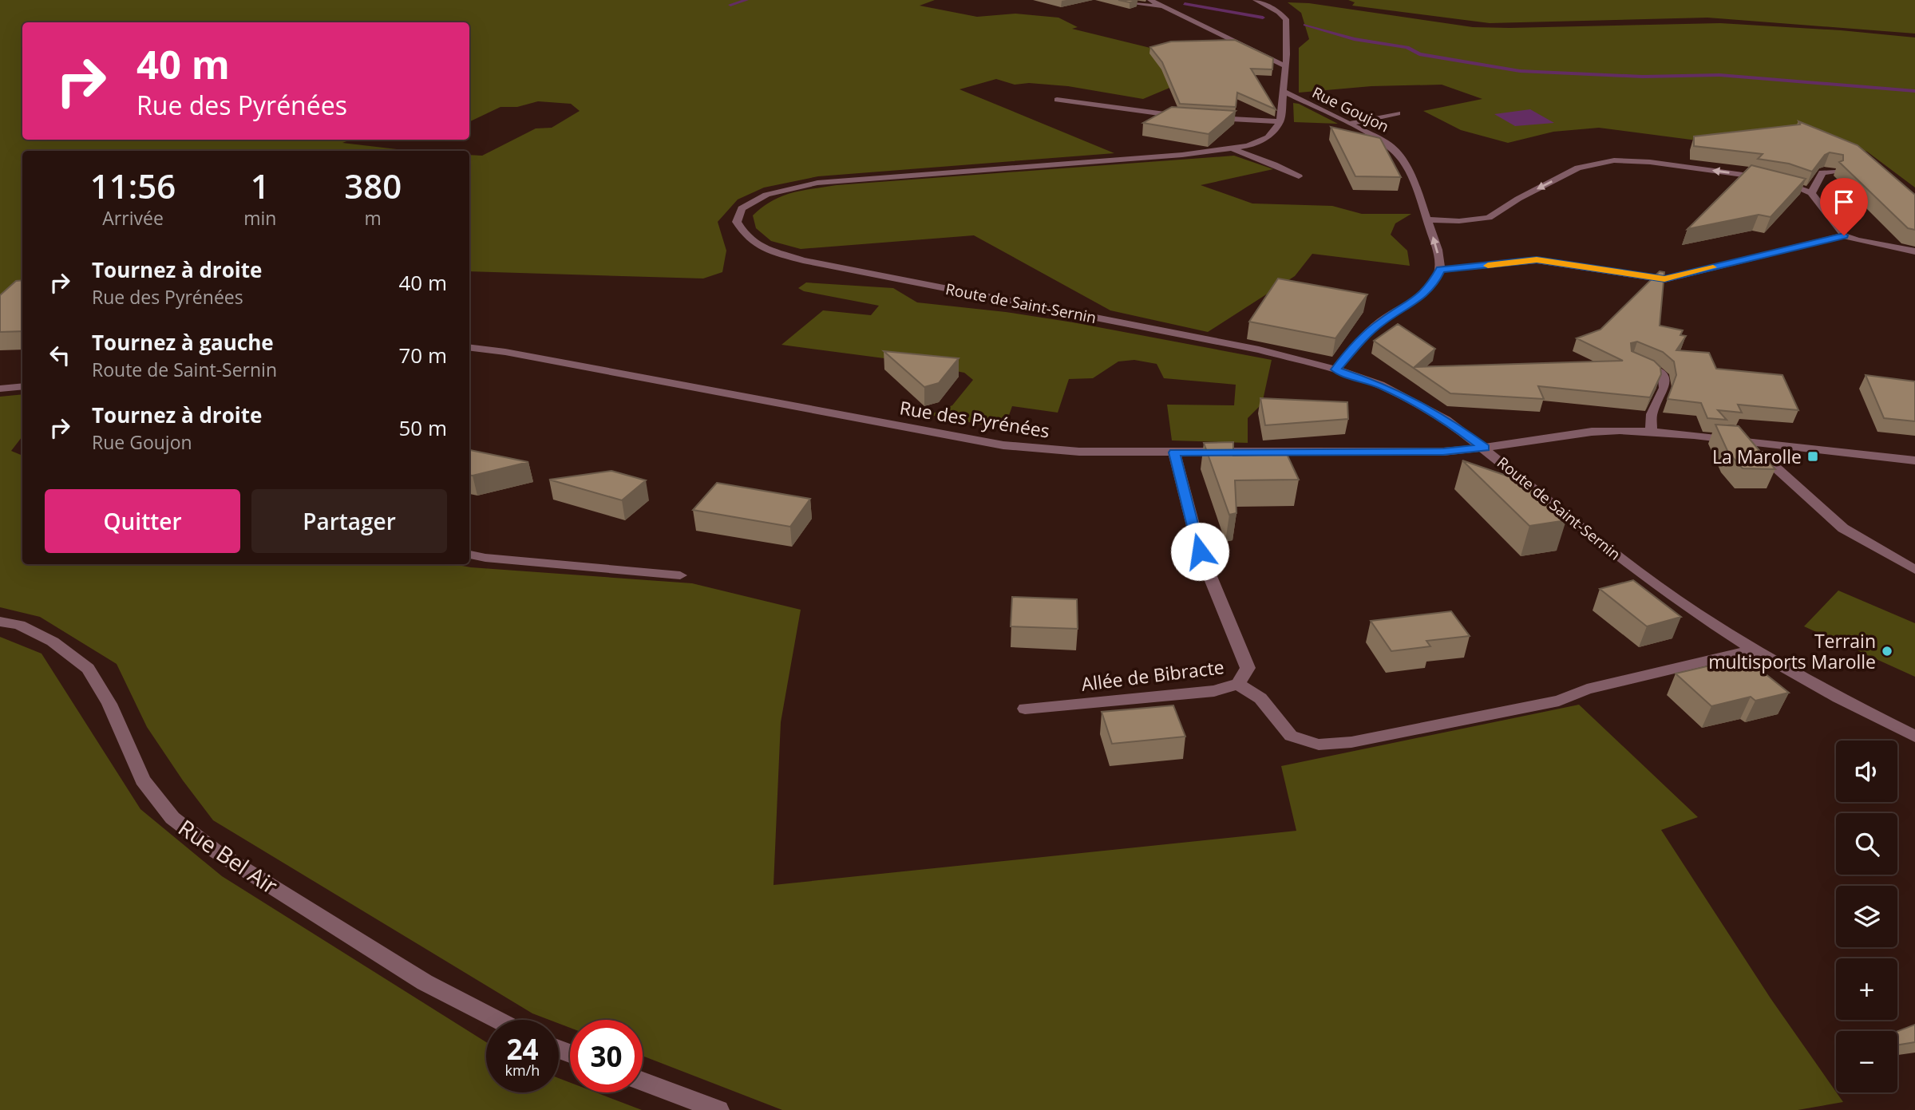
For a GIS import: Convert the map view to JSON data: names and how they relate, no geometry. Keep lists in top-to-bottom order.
{
  "streets": {
    "street": [
      "Rue Goujon",
      "Route de Saint-Sernin",
      "Rue des Pyrénées",
      "Allée de Bibracte",
      "Rue Bel Air"
    ]
  },
  "crossings": [
    ["Route de Saint-Sernin", "Rue des Pyrénées"],
    ["Rue des Pyrénées", "Allée de Bibracte"]
  ],
  "places": {
    "transit": ["La Marolle"],
    "other": ["Terrain multisports Marolle"]
  },
  "page": {
    "turn": ["40 m", "Rue des Pyrénées"],
    "eta": [
      "11:56",
      "Arrivée",
      "1",
      "min",
      "380",
      "m"
    ],
    "list": [
      {
        "name": "Tournez à droite",
        "note": "Rue des Pyrénées",
        "value": "40 m"
      },
      {
        "name": "Tournez à gauche",
        "note": "Route de Saint-Sernin",
        "value": "70 m"
      },
      {
        "name": "Tournez à droite",
        "note": "Rue Goujon",
        "value": "50 m"
      }
    ],
    "buttons": ["Quitter", "Partager"],
    "map_buttons": ["+", "−"],
    "speed": "24 km/h",
    "limit": "30"
  }
}
